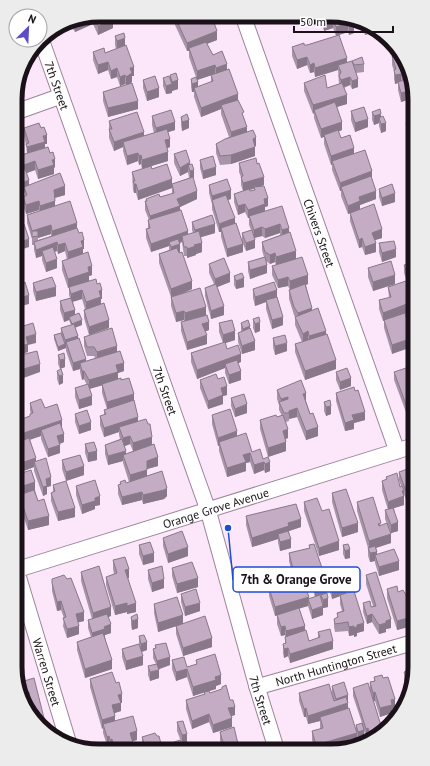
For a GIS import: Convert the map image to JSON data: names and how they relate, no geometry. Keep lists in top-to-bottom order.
{
  "streets": {
    "street": [
      "7th Street",
      "Chivers Street",
      "Orange Grove Avenue",
      "North Huntington Street",
      "Warren Street"
    ]
  },
  "crossings": [
    ["7th Street", "Orange Grove Avenue"],
    ["7th Street", "North Huntington Street"],
    ["Chivers Street", "Orange Grove Avenue"]
  ],
  "places": ["7th & Orange Grove"],
  "scale_bar": "50 m",
  "north": "top right"
}
